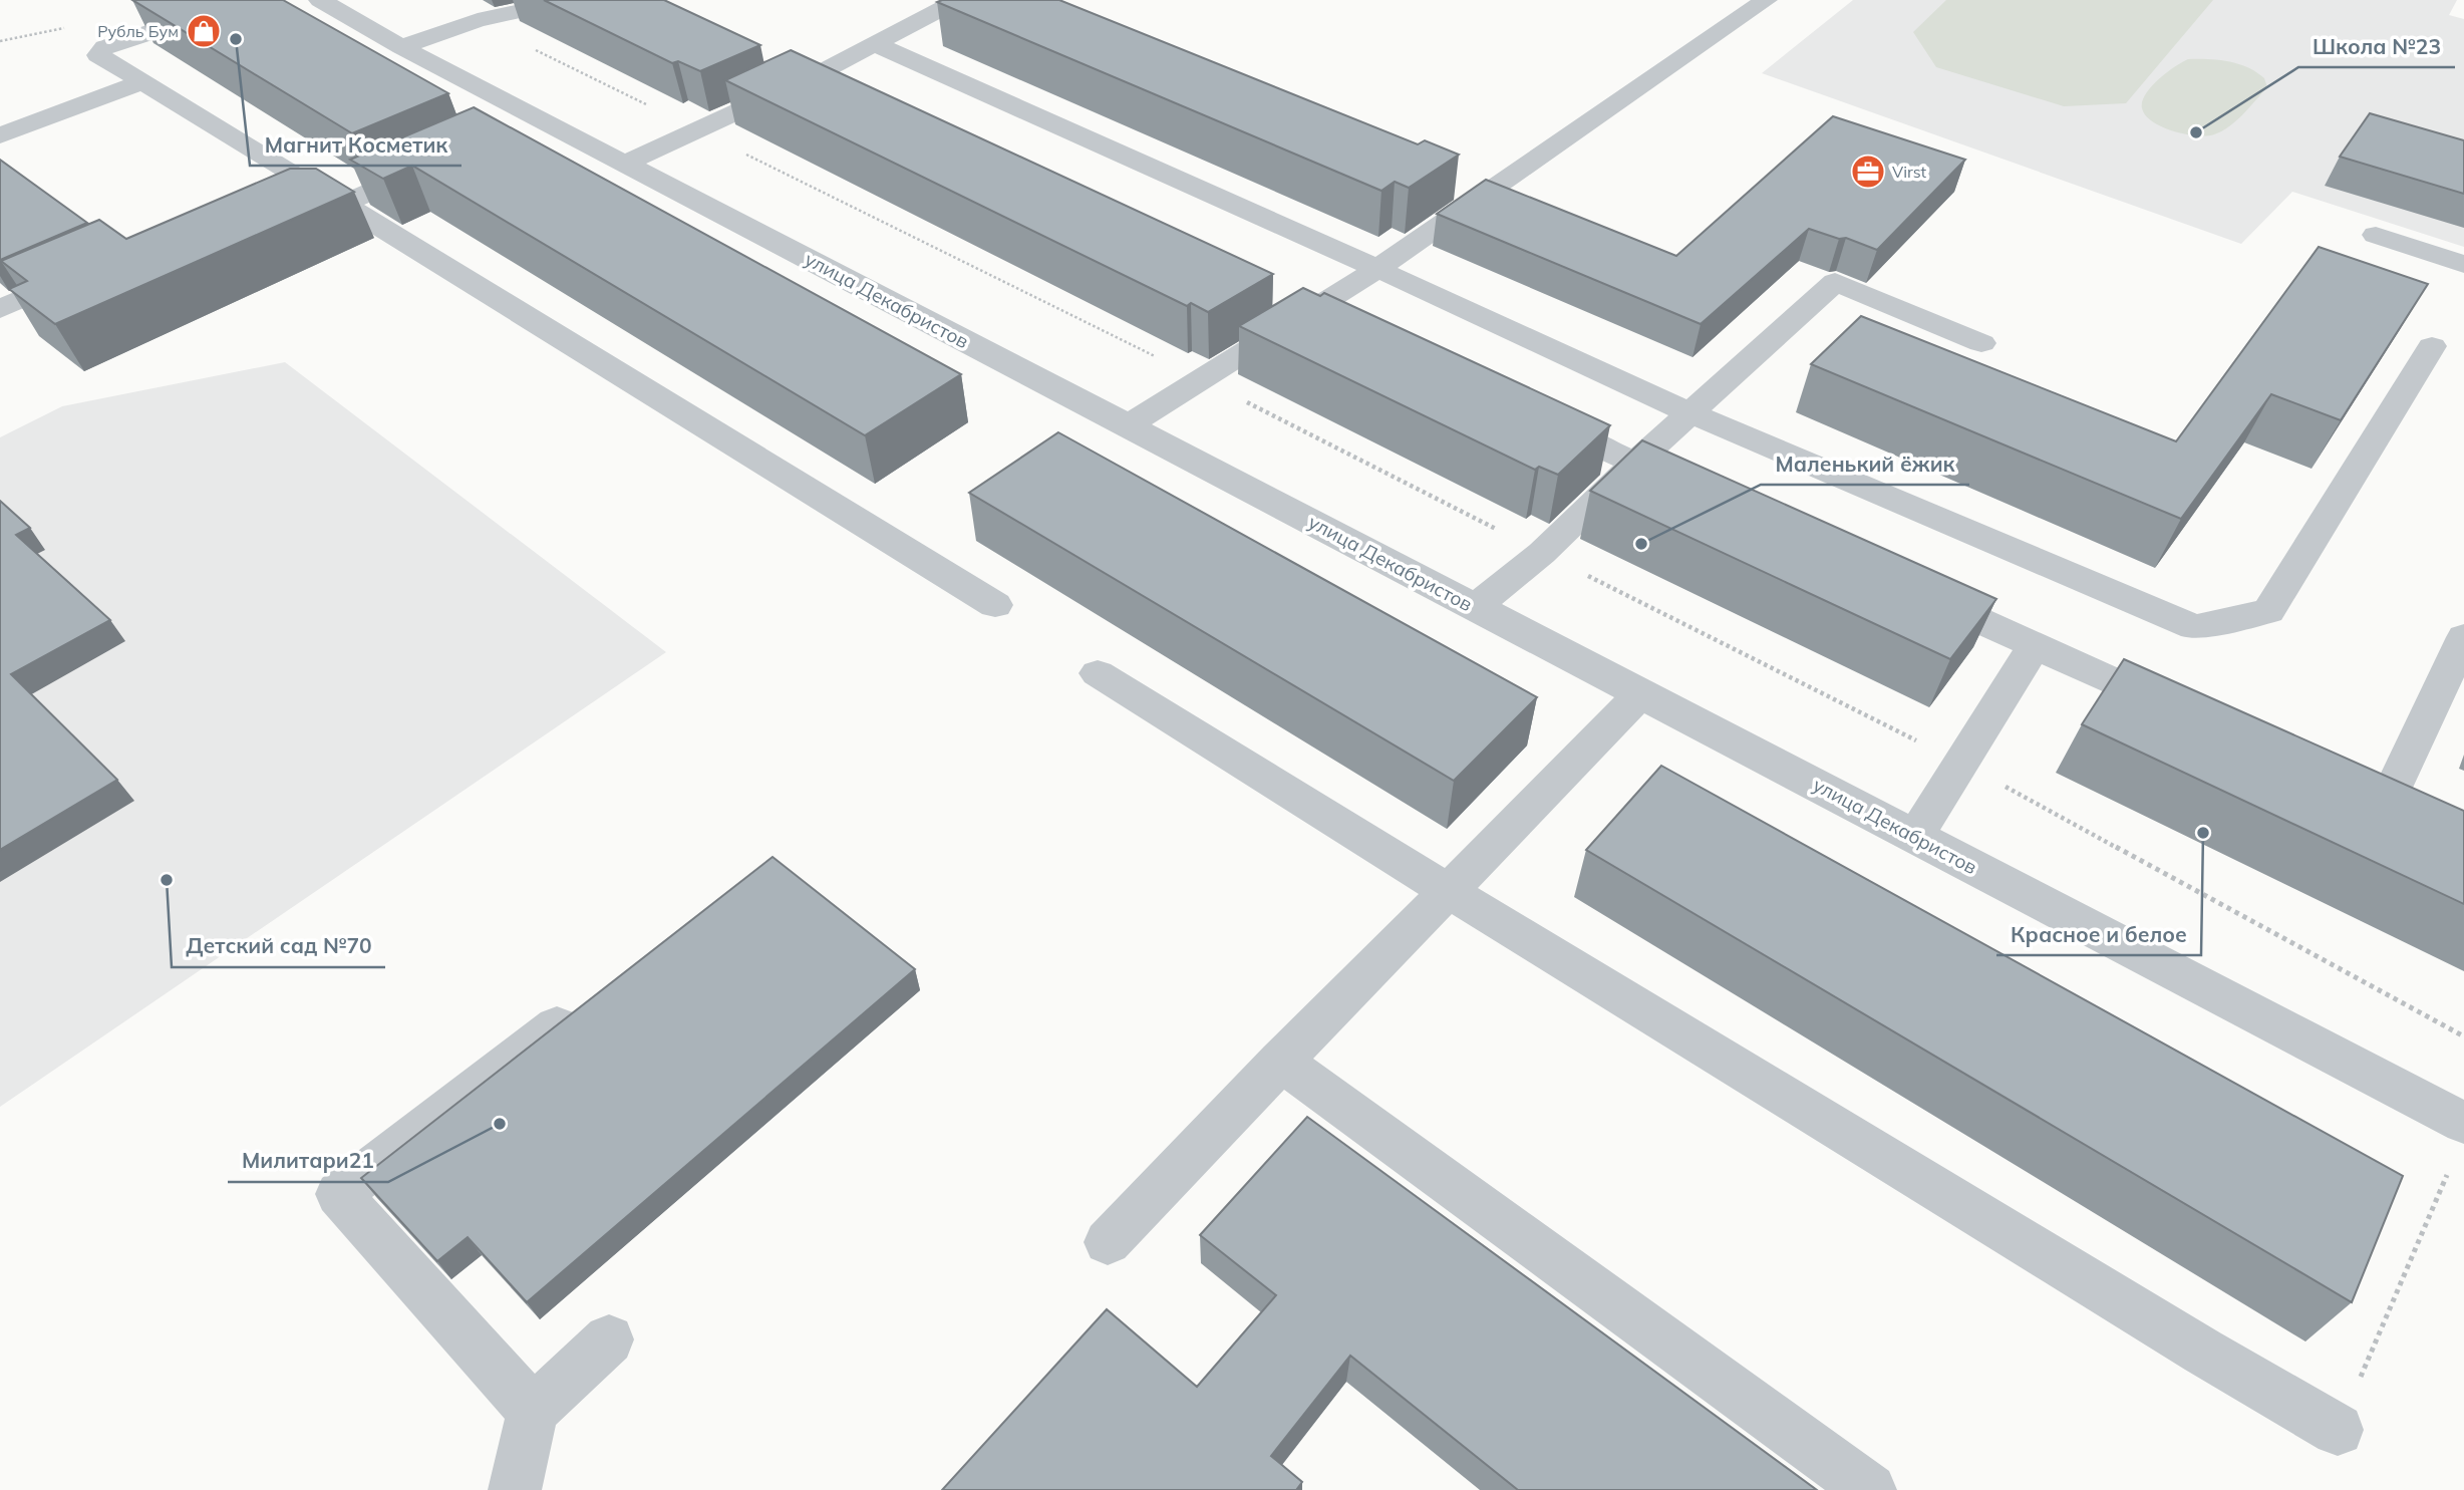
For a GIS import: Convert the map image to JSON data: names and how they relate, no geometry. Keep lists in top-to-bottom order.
{
  "streets": {
    "street": ["улица Декабристов"]
  },
  "places": {
    "shop": ["Рубль Бум"],
    "other": [
      "Магнит Косметик",
      "Школа №23",
      "Маленький ёжик",
      "Красное и белое",
      "Детский сад №70",
      "Милитари21"
    ],
    "office": ["Virst"]
  }
}
